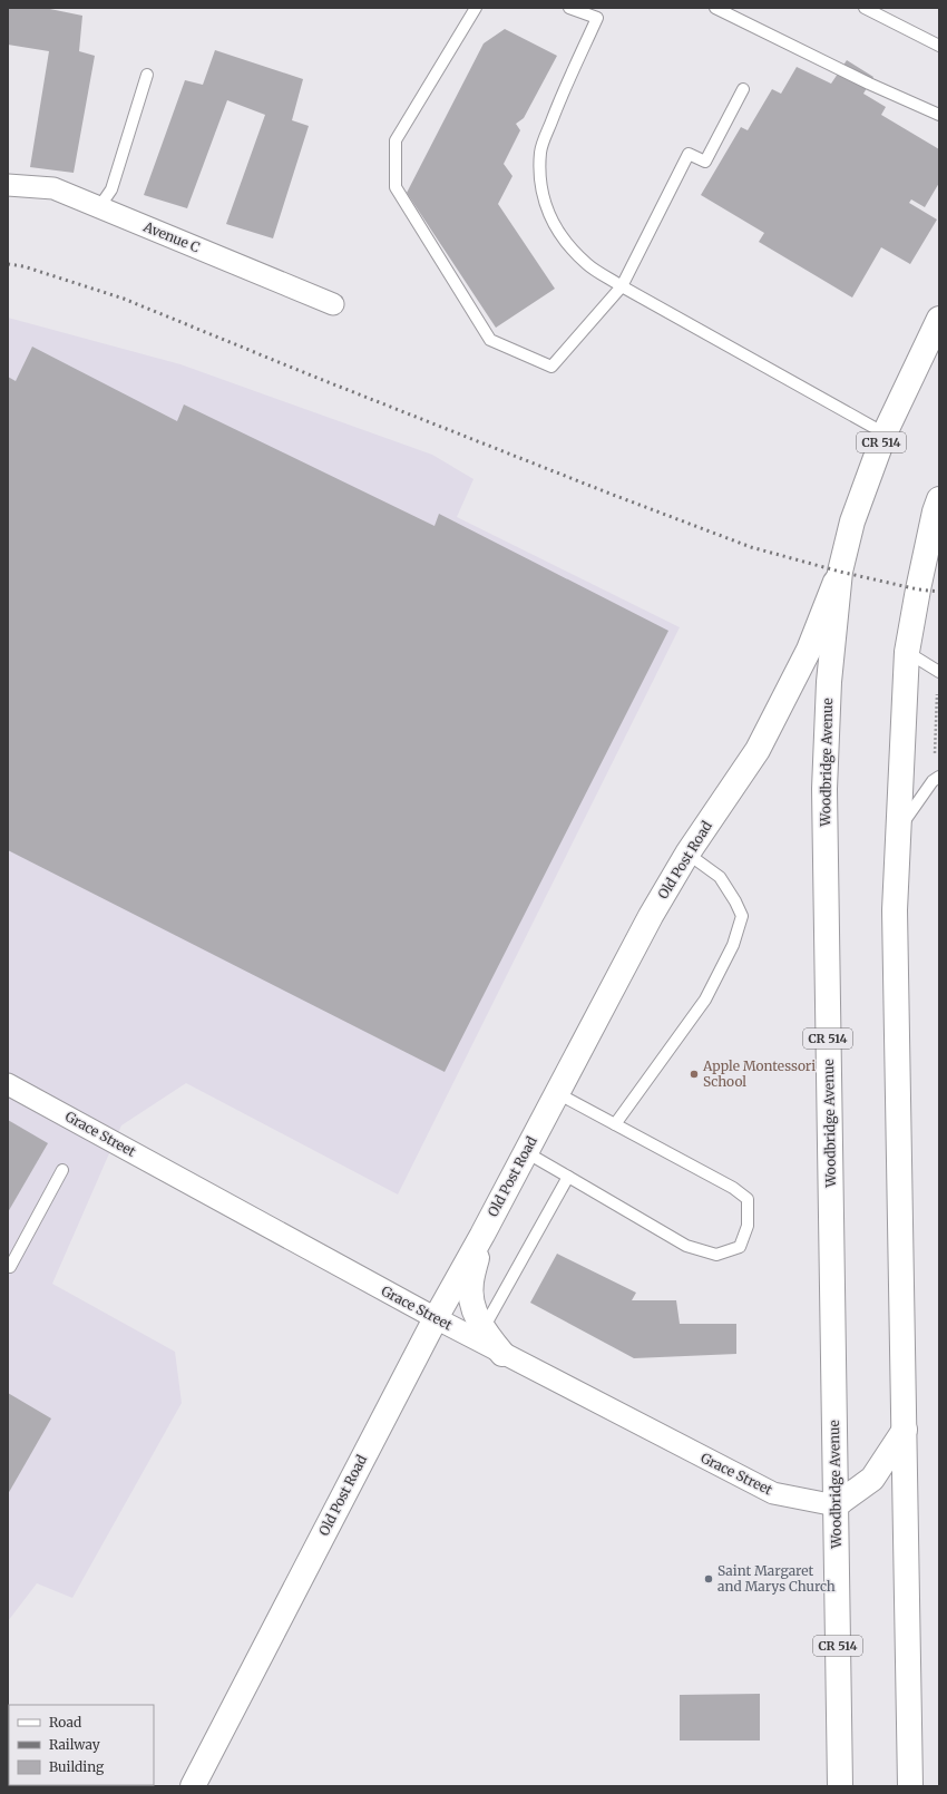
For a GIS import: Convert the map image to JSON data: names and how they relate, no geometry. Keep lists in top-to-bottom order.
{
  "streets": {
    "main road": ["CR 514", "Woodbridge Avenue", "Old Post Road"],
    "street": ["Avenue C", "Grace Street"]
  },
  "crossings": [
    ["Woodbridge Avenue", "Old Post Road"],
    ["Woodbridge Avenue", "Grace Street"],
    ["Old Post Road", "Grace Street"]
  ],
  "places": ["Apple Montessori School", "Saint Margaret and Marys Church"],
  "legend": ["Road", "Railway", "Building"]
}
